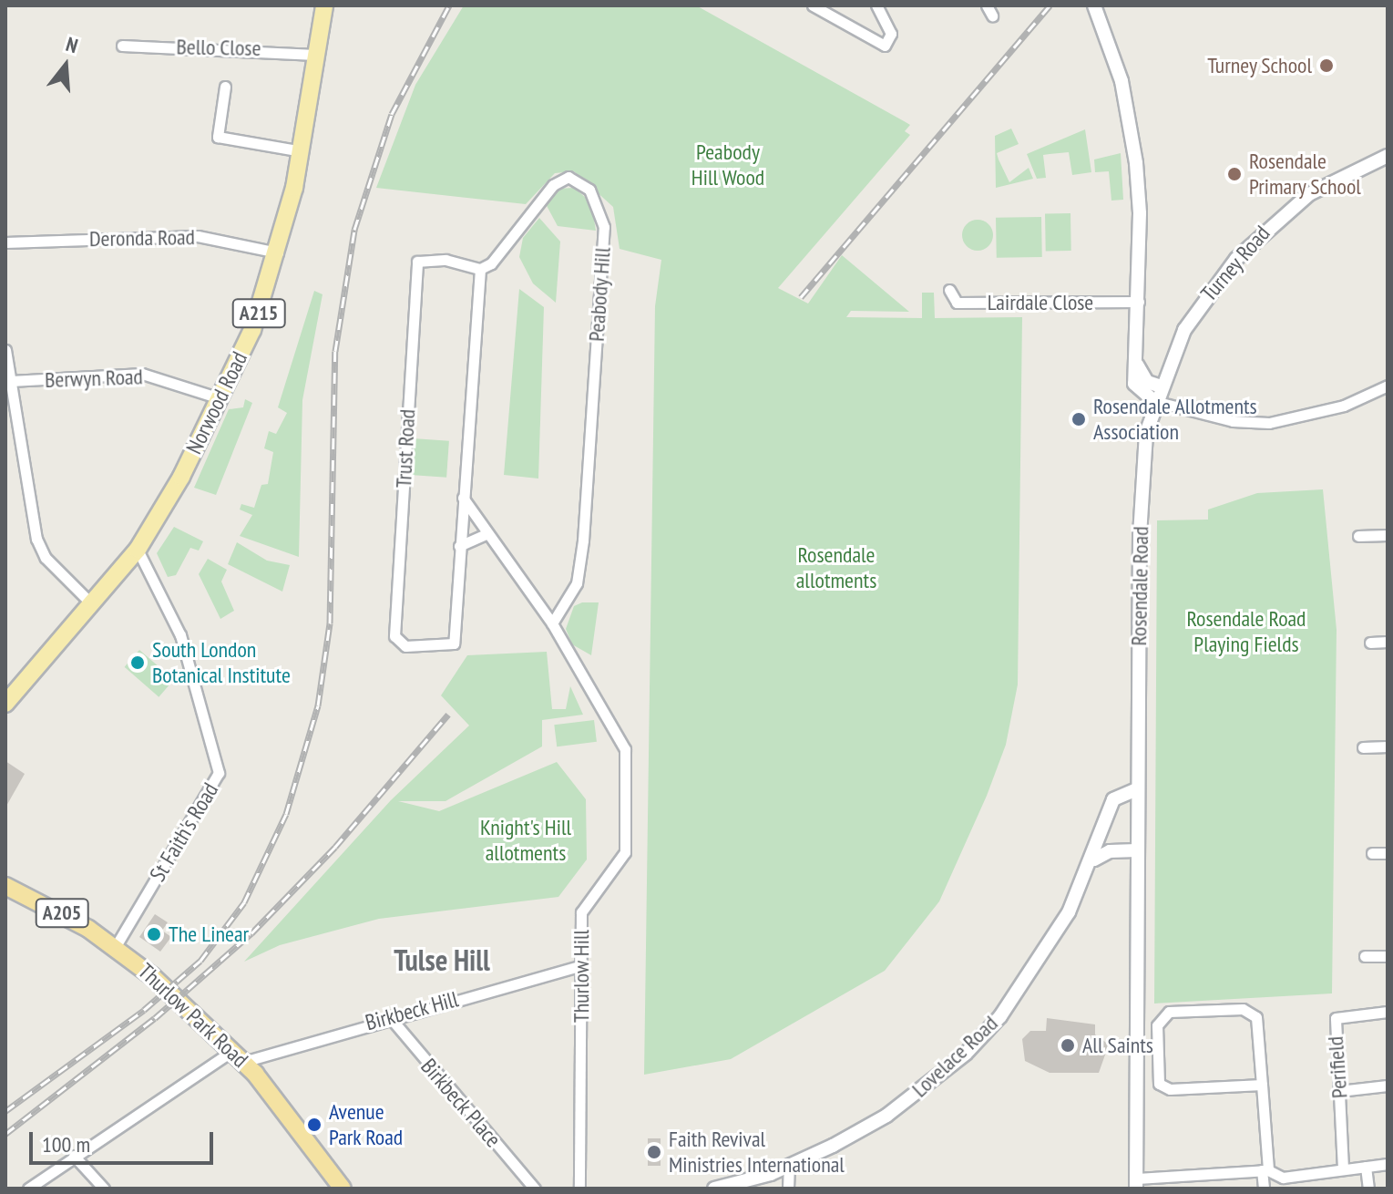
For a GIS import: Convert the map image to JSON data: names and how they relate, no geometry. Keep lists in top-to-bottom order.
{
  "streets": {
    "highway": ["A205", "Thurlow Park Road"],
    "main road": ["A215", "Norwood Road"],
    "street": [
      "Bello Close",
      "Deronda Road",
      "Turney Road",
      "Peabody Hill",
      "Lairdale Close",
      "Berwyn Road",
      "Trust Road",
      "Rosendale Road",
      "St Faith's Road",
      "Thurlow Hill",
      "Birkbeck Hill",
      "Lovelace Road",
      "Perifield",
      "Birkbeck Place"
    ]
  },
  "crossings": [
    ["Bello Close", "Norwood Road"],
    ["Deronda Road", "Norwood Road"],
    ["Turney Road", "Rosendale Road"],
    ["Peabody Hill", "Trust Road"],
    ["Peabody Hill", "Thurlow Hill"],
    ["Berwyn Road", "Norwood Road"],
    ["Norwood Road", "St Faith's Road"],
    ["Rosendale Road", "Lovelace Road"],
    ["St Faith's Road", "Thurlow Park Road"],
    ["Thurlow Hill", "Birkbeck Hill"],
    ["Birkbeck Hill", "Thurlow Park Road"],
    ["Birkbeck Hill", "Birkbeck Place"]
  ],
  "districts": ["Tulse Hill"],
  "parks": [
    "Peabody Hill Wood",
    "Rosendale allotments",
    "Rosendale Road Playing Fields",
    "Knight's Hill allotments"
  ],
  "places": [
    "Turney School",
    "Rosendale Primary School",
    "Rosendale Allotments Association",
    "South London Botanical Institute",
    "The Linear",
    "All Saints",
    "Avenue Park Road",
    "Faith Revival Ministries International"
  ],
  "scale_bar": "100 m",
  "north": "top"
}
